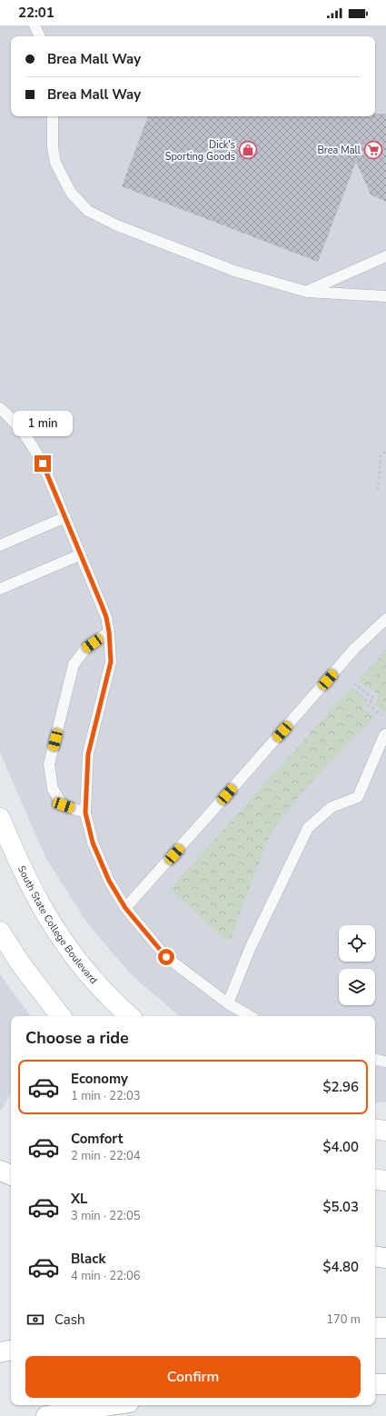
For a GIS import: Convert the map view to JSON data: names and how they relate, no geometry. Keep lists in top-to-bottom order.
{
  "streets": {
    "main road": ["South State College Boulevard"]
  },
  "places": {
    "shop": ["Dick's Sporting Goods"],
    "supermarket": ["Brea Mall"]
  },
  "page": {
    "status": "22:01",
    "banner": ["Brea Mall Way", "Brea Mall Way"],
    "bubble": "1 min",
    "heading": "Choose a ride",
    "list": [
      {
        "name": "Economy",
        "note": "1 min · 22:03",
        "value": "$2.96"
      },
      {
        "name": "Comfort",
        "note": "2 min · 22:04",
        "value": "$4.00"
      },
      {
        "name": "XL",
        "note": "3 min · 22:05",
        "value": "$5.03"
      },
      {
        "name": "Black",
        "note": "4 min · 22:06",
        "value": "$4.80"
      }
    ],
    "pay": ["Cash", "170 m"],
    "buttons": "Confirm"
  }
}
